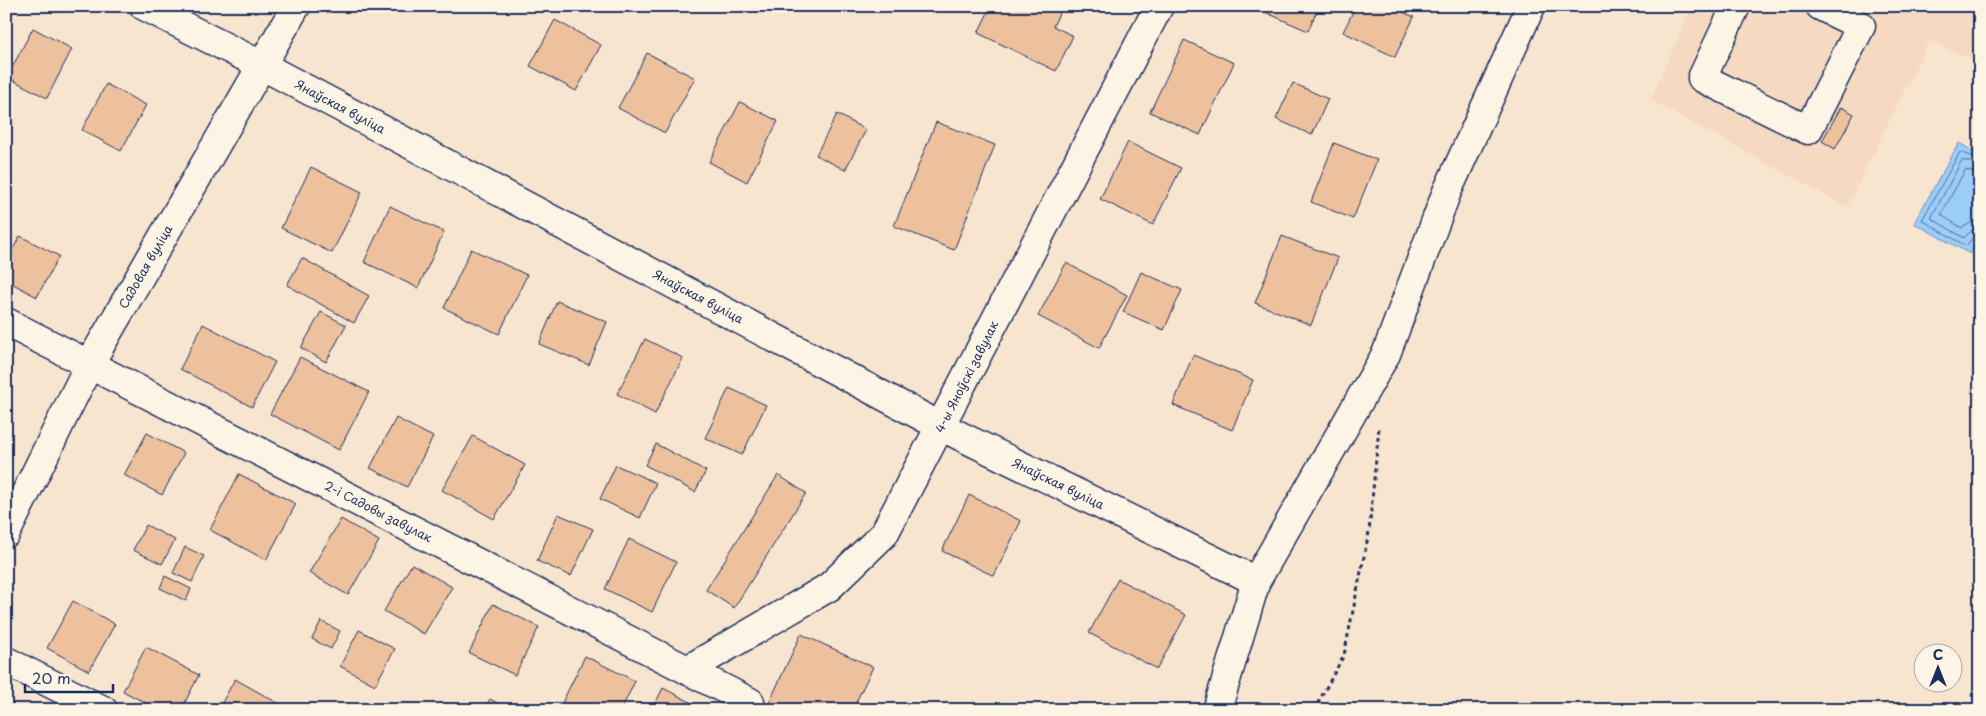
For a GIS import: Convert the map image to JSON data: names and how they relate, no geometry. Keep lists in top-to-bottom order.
{
  "streets": {
    "street": [
      "Янаўская вуліца",
      "Садовая вуліца",
      "4-ы Яноўскі завулак",
      "2-і Садовы завулак"
    ]
  },
  "crossings": [
    ["Янаўская вуліца", "Садовая вуліца"],
    ["Янаўская вуліца", "4-ы Яноўскі завулак"],
    ["Садовая вуліца", "2-і Садовы завулак"],
    ["4-ы Яноўскі завулак", "2-і Садовы завулак"]
  ],
  "scale_bar": "20 m",
  "north": "top"
}
